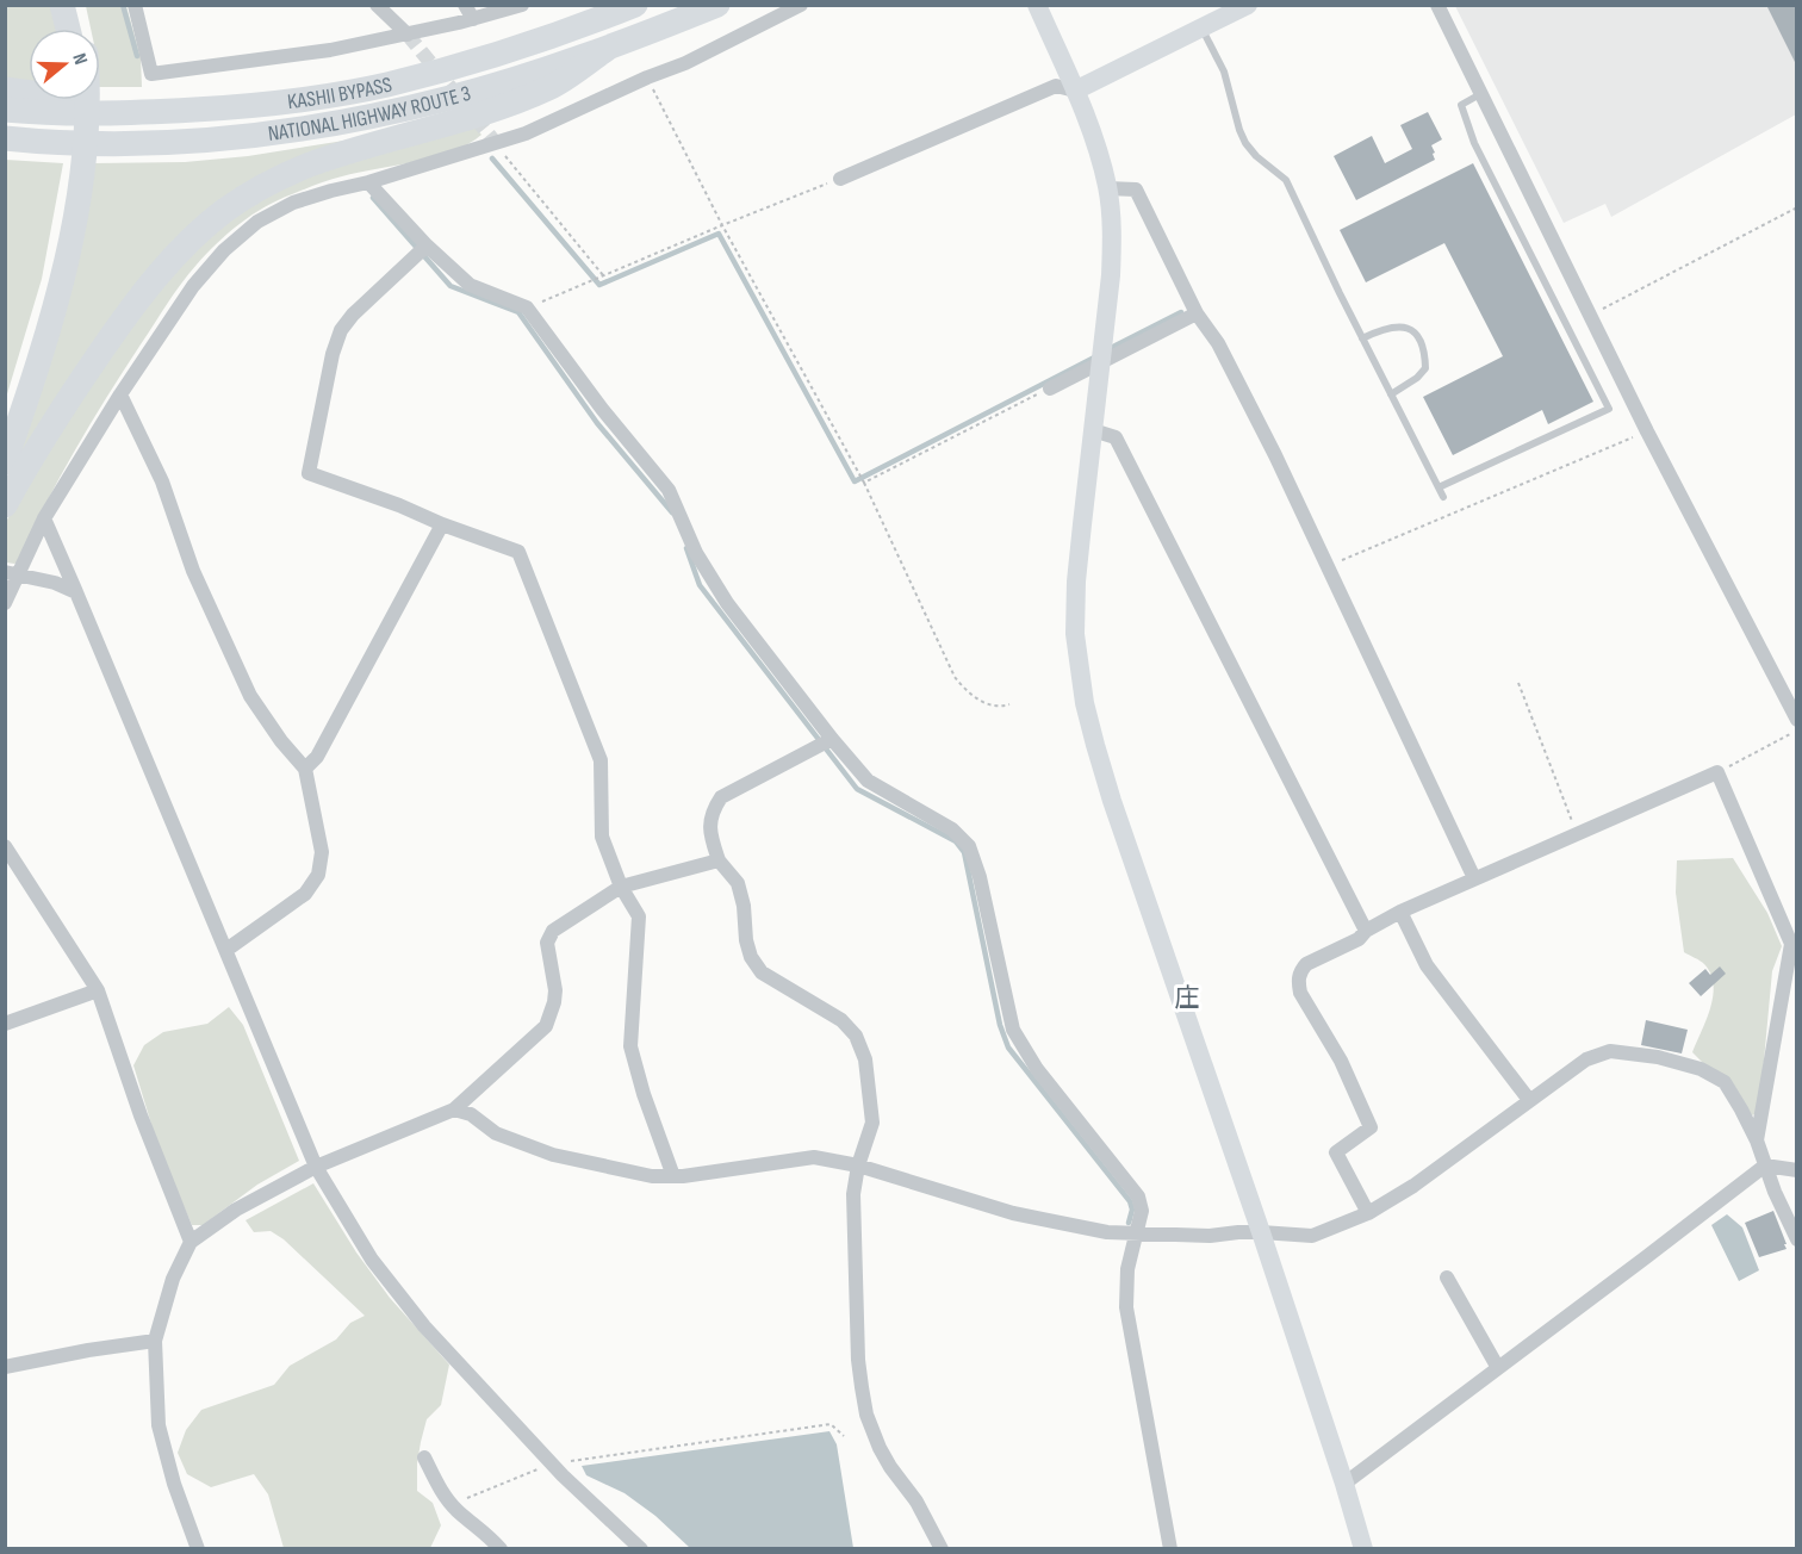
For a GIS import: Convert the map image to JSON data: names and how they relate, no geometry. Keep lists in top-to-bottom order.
{
  "streets": {
    "highway": ["KASHII BYPASS", "NATIONAL HIGHWAY ROUTE 3"]
  },
  "crossings": [
    ["KASHII BYPASS", "NATIONAL HIGHWAY ROUTE 3"]
  ],
  "districts": ["庄"],
  "north": "right"
}
